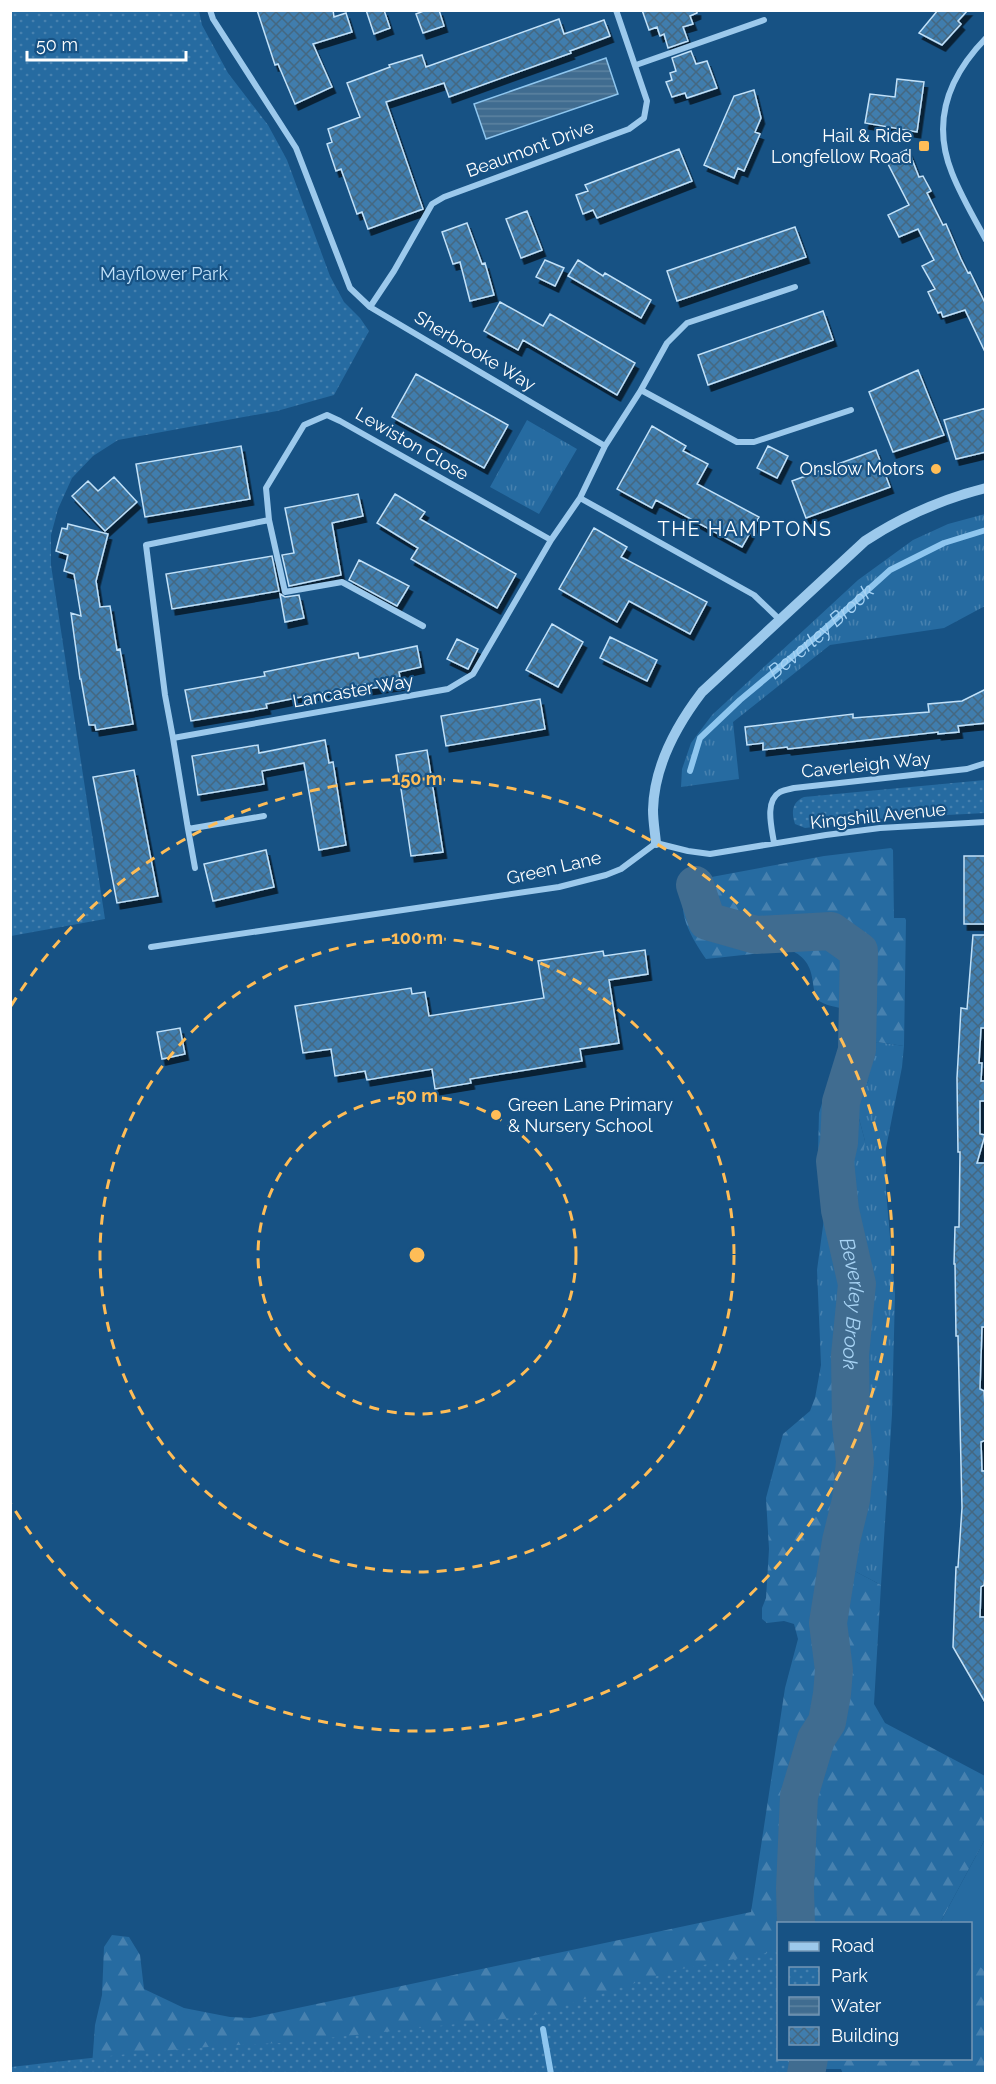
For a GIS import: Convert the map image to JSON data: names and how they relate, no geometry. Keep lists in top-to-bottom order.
{
  "streets": {
    "street": [
      "Beaumont Drive",
      "Sherbrooke Way",
      "Lewiston Close",
      "Lancaster Way",
      "Caverleigh Way",
      "Kingshill Avenue",
      "Green Lane"
    ]
  },
  "crossings": [
    ["Beaumont Drive", "Sherbrooke Way"],
    ["Lewiston Close", "Lancaster Way"],
    ["Caverleigh Way", "Kingshill Avenue"]
  ],
  "districts": ["THE HAMPTONS"],
  "water": ["Beverley Brook"],
  "parks": ["Mayflower Park"],
  "places": {
    "transit": ["Hail & Ride Longfellow Road"],
    "other": ["Onslow Motors", "Green Lane Primary & Nursery School"]
  },
  "legend": [
    "Road",
    "Park",
    "Water",
    "Building"
  ],
  "scale_bar": "50 m",
  "rings": ["150 m", "100 m", "50 m"]
}
